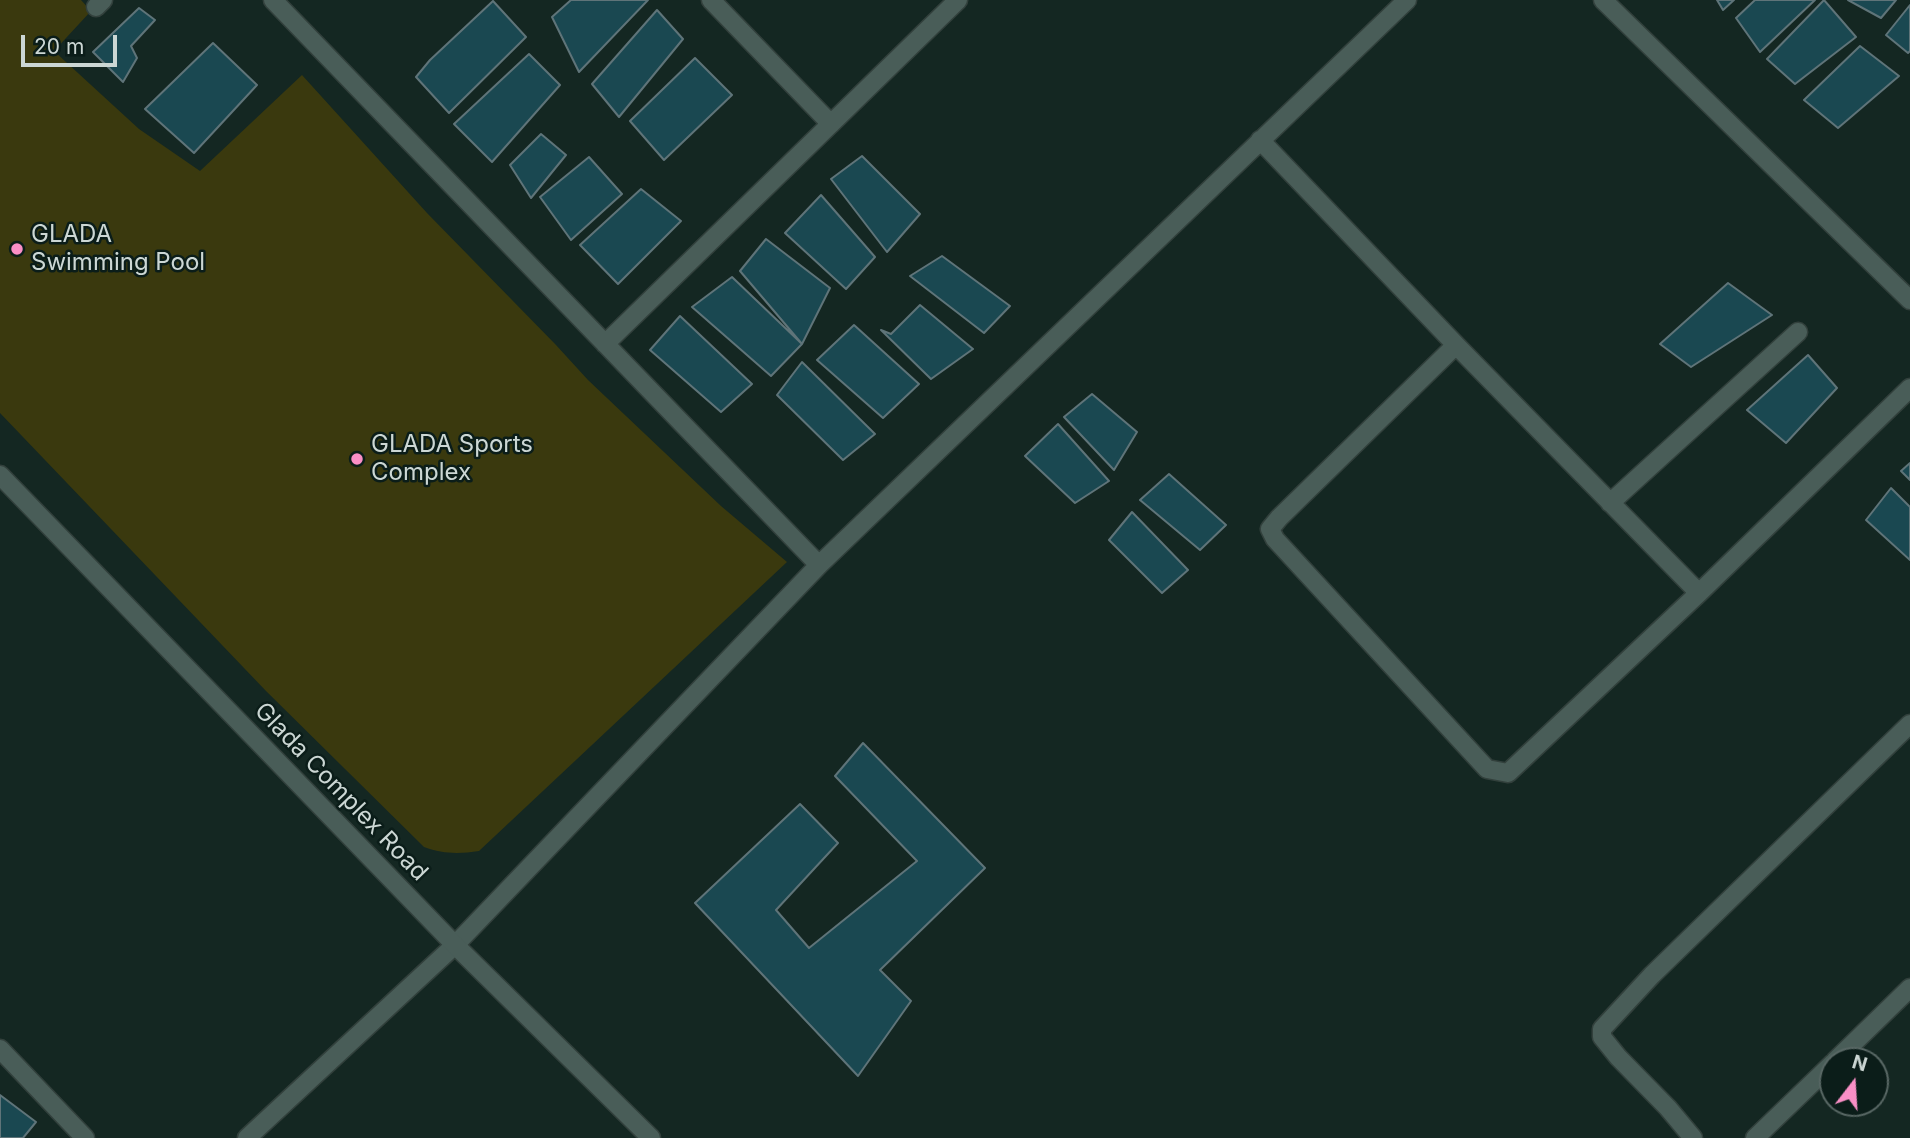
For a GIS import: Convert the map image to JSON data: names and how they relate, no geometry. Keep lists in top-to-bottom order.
{
  "streets": {
    "street": ["Glada Complex Road"]
  },
  "places": ["GLADA Swimming Pool", "GLADA Sports Complex"],
  "scale_bar": "20 m",
  "north": "top"
}
